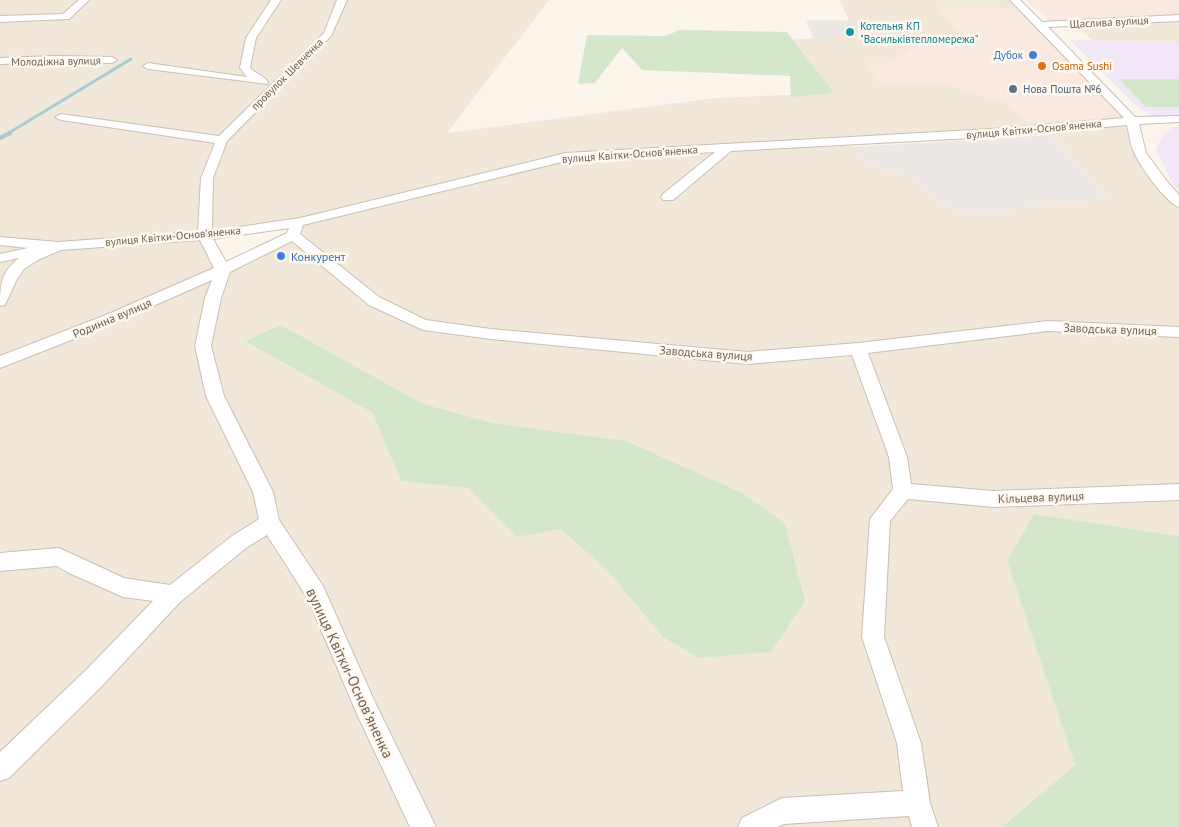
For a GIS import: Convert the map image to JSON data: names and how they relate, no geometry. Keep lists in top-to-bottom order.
{
  "streets": {
    "street": [
      "Щаслива вулиця",
      "Молодіжна вулиця",
      "провулок Шевченка",
      "вулиця Квітки-Основʼяненка",
      "Родинна вулиця",
      "Заводська вулиця",
      "Кільцева вулиця"
    ]
  },
  "crossings": [
    ["Щаслива вулиця", "вулиця Квітки-Основʼяненка"],
    ["провулок Шевченка", "вулиця Квітки-Основʼяненка"],
    ["вулиця Квітки-Основʼяненка", "Родинна вулиця"],
    ["вулиця Квітки-Основʼяненка", "Заводська вулиця"],
    ["Родинна вулиця", "Заводська вулиця"]
  ],
  "places": [
    "Котельня КП \"Васильківтепломережа\"",
    "Дубок",
    "Osama Sushi",
    "Нова Пошта №6",
    "Конкурент"
  ]
}
